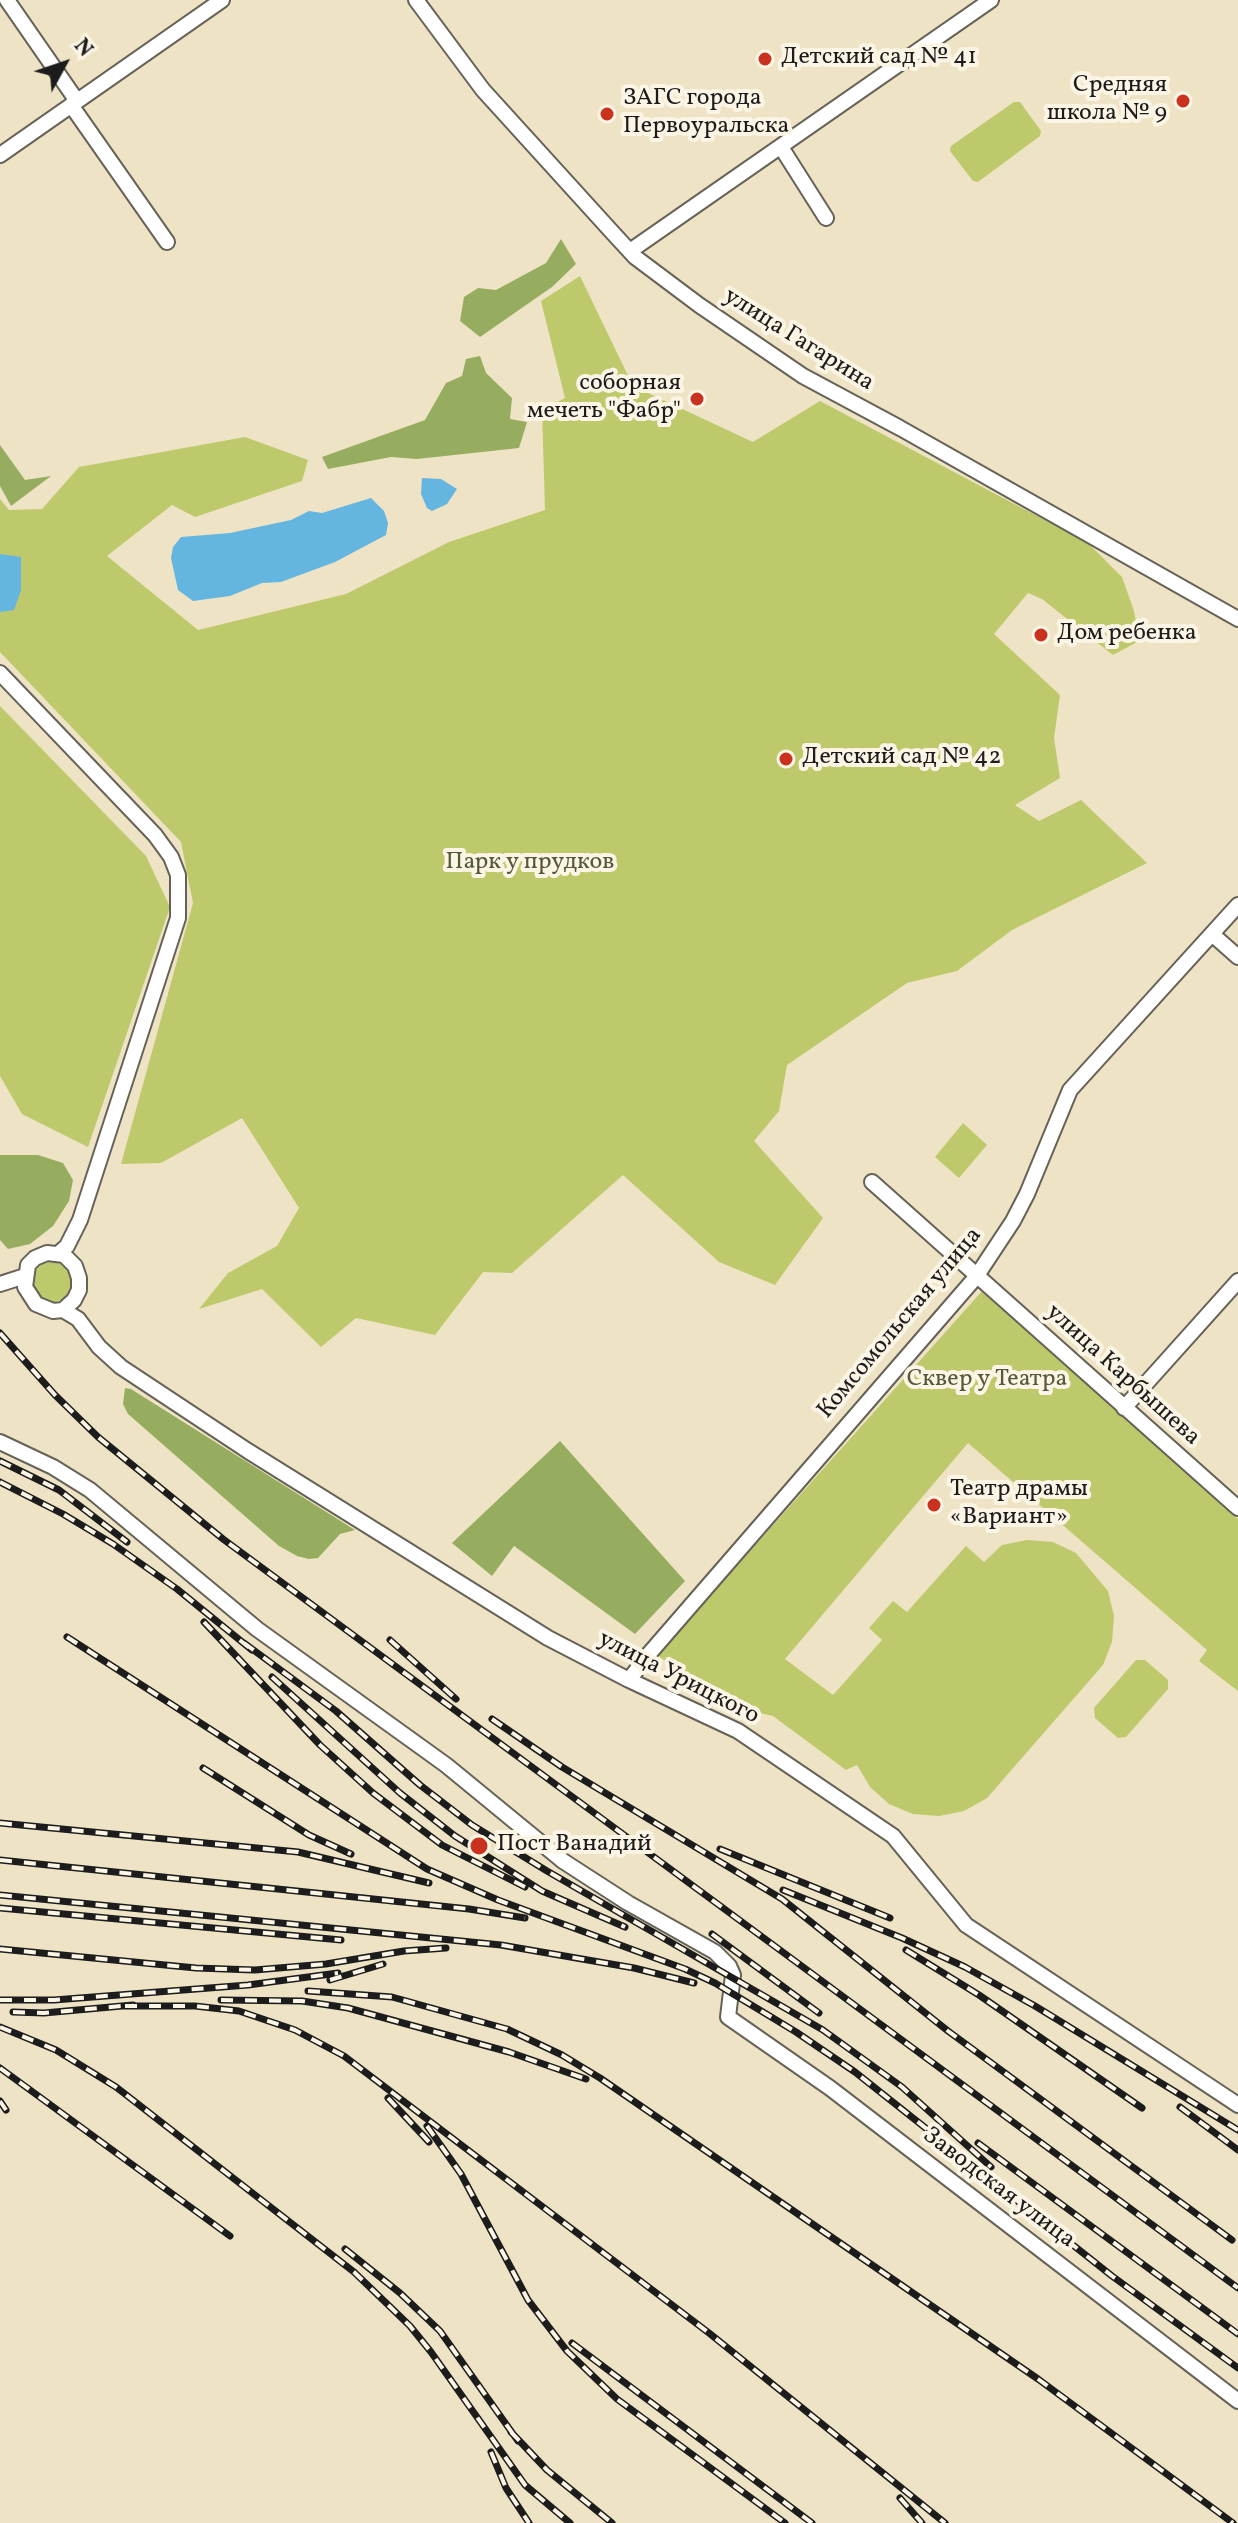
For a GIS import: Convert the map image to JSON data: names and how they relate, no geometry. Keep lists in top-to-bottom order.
{
  "streets": {
    "street": [
      "улица Гагарина",
      "Комсомольская улица",
      "улица Карбышева",
      "улица Урицкого",
      "Заводская улица"
    ]
  },
  "crossings": [
    ["Комсомольская улица", "улица Карбышева"],
    ["Комсомольская улица", "улица Урицкого"]
  ],
  "parks": ["Парк у прудков", "Сквер у Театра"],
  "places": [
    "Детский сад № 41",
    "Средняя школа № 9",
    "ЗАГС города Первоуральска",
    "соборная мечеть \"Фабр\"",
    "Дом ребенка",
    "Детский сад № 42",
    "Театр драмы «Вариант»",
    "Пост Ванадий"
  ],
  "north": "top right"
}
